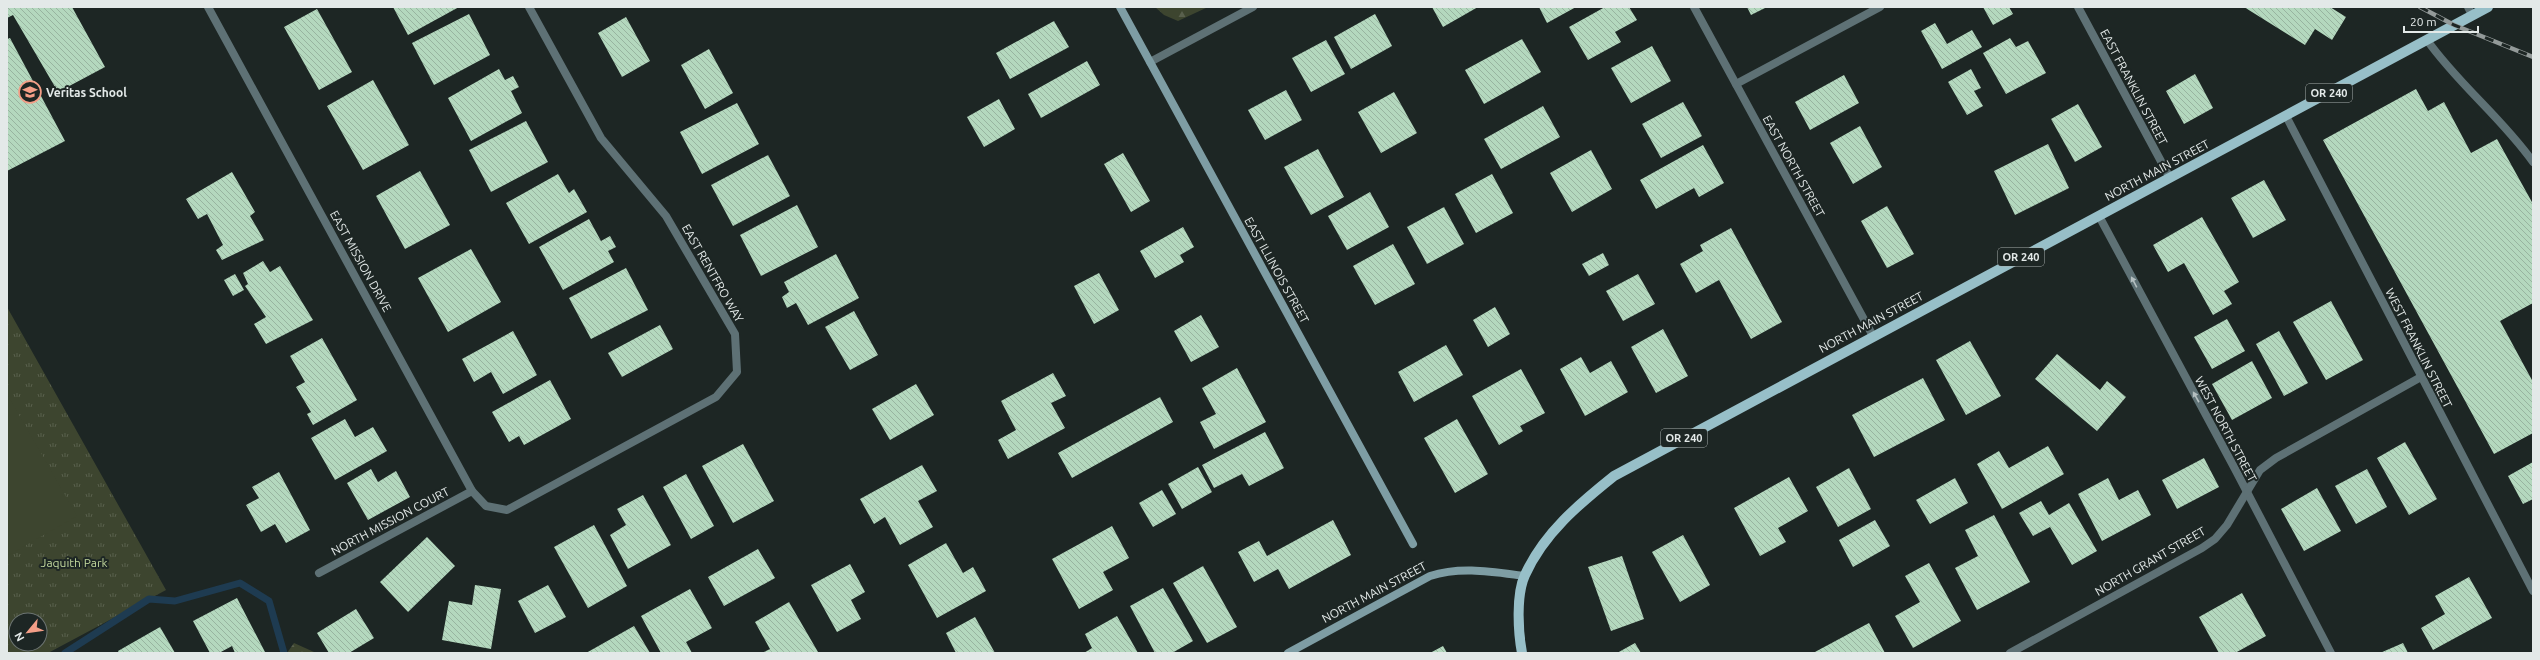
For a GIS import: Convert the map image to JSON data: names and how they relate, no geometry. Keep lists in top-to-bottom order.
{
  "streets": {
    "main road": ["OR 240", "NORTH MAIN STREET"],
    "street": [
      "EAST FRANKLIN STREET",
      "EAST NORTH STREET",
      "EAST MISSION DRIVE",
      "EAST ILLINOIS STREET",
      "EAST RENTFRO WAY",
      "WEST FRANKLIN STREET",
      "WEST NORTH STREET",
      "NORTH MISSION COURT",
      "NORTH GRANT STREET"
    ]
  },
  "crossings": [
    ["EAST FRANKLIN STREET", "NORTH MAIN STREET"],
    ["OR 240", "NORTH MAIN STREET"],
    ["EAST NORTH STREET", "NORTH MAIN STREET"],
    ["NORTH MAIN STREET", "WEST FRANKLIN STREET"],
    ["NORTH MAIN STREET", "WEST NORTH STREET"],
    ["EAST MISSION DRIVE", "EAST RENTFRO WAY"],
    ["EAST MISSION DRIVE", "NORTH MISSION COURT"],
    ["WEST FRANKLIN STREET", "NORTH GRANT STREET"],
    ["WEST NORTH STREET", "NORTH GRANT STREET"]
  ],
  "one_way": ["WEST NORTH STREET"],
  "parks": ["Jaquith Park"],
  "places": {
    "school or university": ["Veritas School"]
  },
  "scale_bar": "20 m",
  "north": "bottom left"
}
